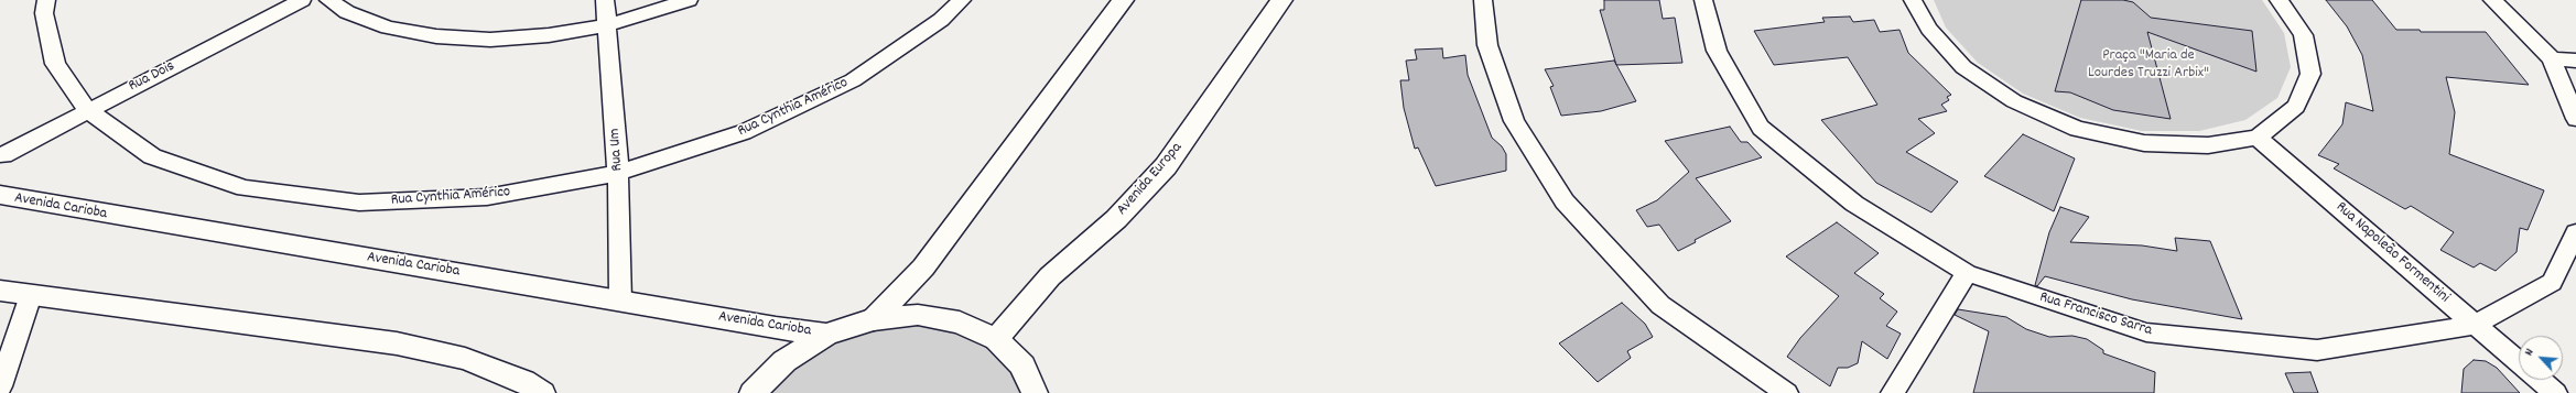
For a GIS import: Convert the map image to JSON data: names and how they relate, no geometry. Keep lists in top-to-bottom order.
{
  "streets": {
    "main road": ["Avenida Europa", "Avenida Carioba"],
    "street": [
      "Rua Dois",
      "Rua Cynthia Américo",
      "Rua Um",
      "Rua Napoleão Formentini",
      "Rua Francisco Sarra"
    ]
  },
  "crossings": [
    ["Rua Dois", "Rua Cynthia Américo"],
    ["Rua Cynthia Américo", "Rua Um"],
    ["Rua Um", "Avenida Carioba"],
    ["Rua Napoleão Formentini", "Rua Francisco Sarra"]
  ],
  "parks": ["Praça \"Maria de Lourdes Truzzi Arbix\""],
  "north": "top left"
}
